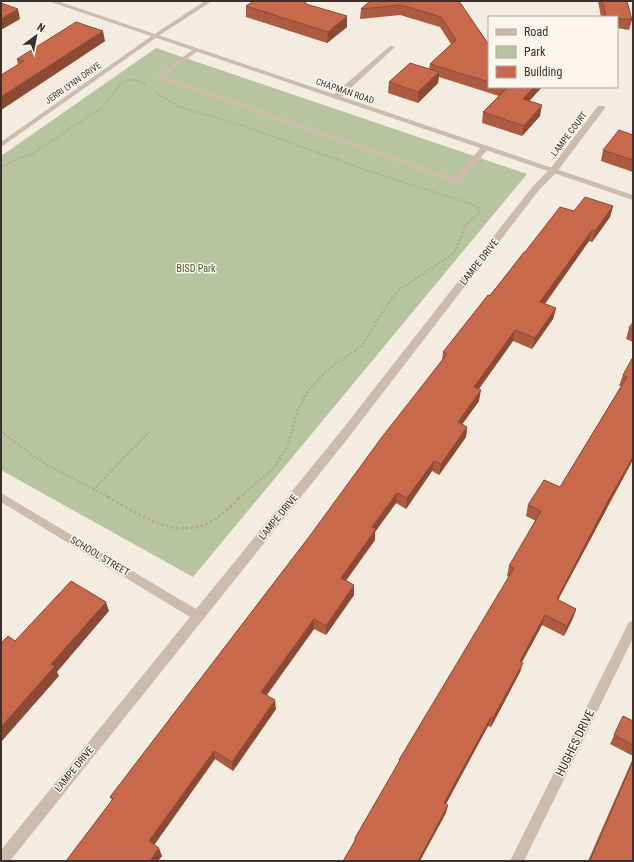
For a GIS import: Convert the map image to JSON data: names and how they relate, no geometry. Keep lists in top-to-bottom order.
{
  "streets": {
    "street": [
      "JERRI LYNN DRIVE",
      "CHAPMAN ROAD",
      "LAMPE COURT",
      "LAMPE DRIVE",
      "SCHOOL STREET",
      "HUGHES DRIVE"
    ]
  },
  "crossings": [
    ["JERRI LYNN DRIVE", "CHAPMAN ROAD"],
    ["CHAPMAN ROAD", "LAMPE COURT"],
    ["CHAPMAN ROAD", "LAMPE DRIVE"],
    ["LAMPE COURT", "LAMPE DRIVE"],
    ["LAMPE DRIVE", "SCHOOL STREET"]
  ],
  "parks": ["BISD Park"],
  "legend": ["Road", "Park", "Building"],
  "north": "top right"
}
